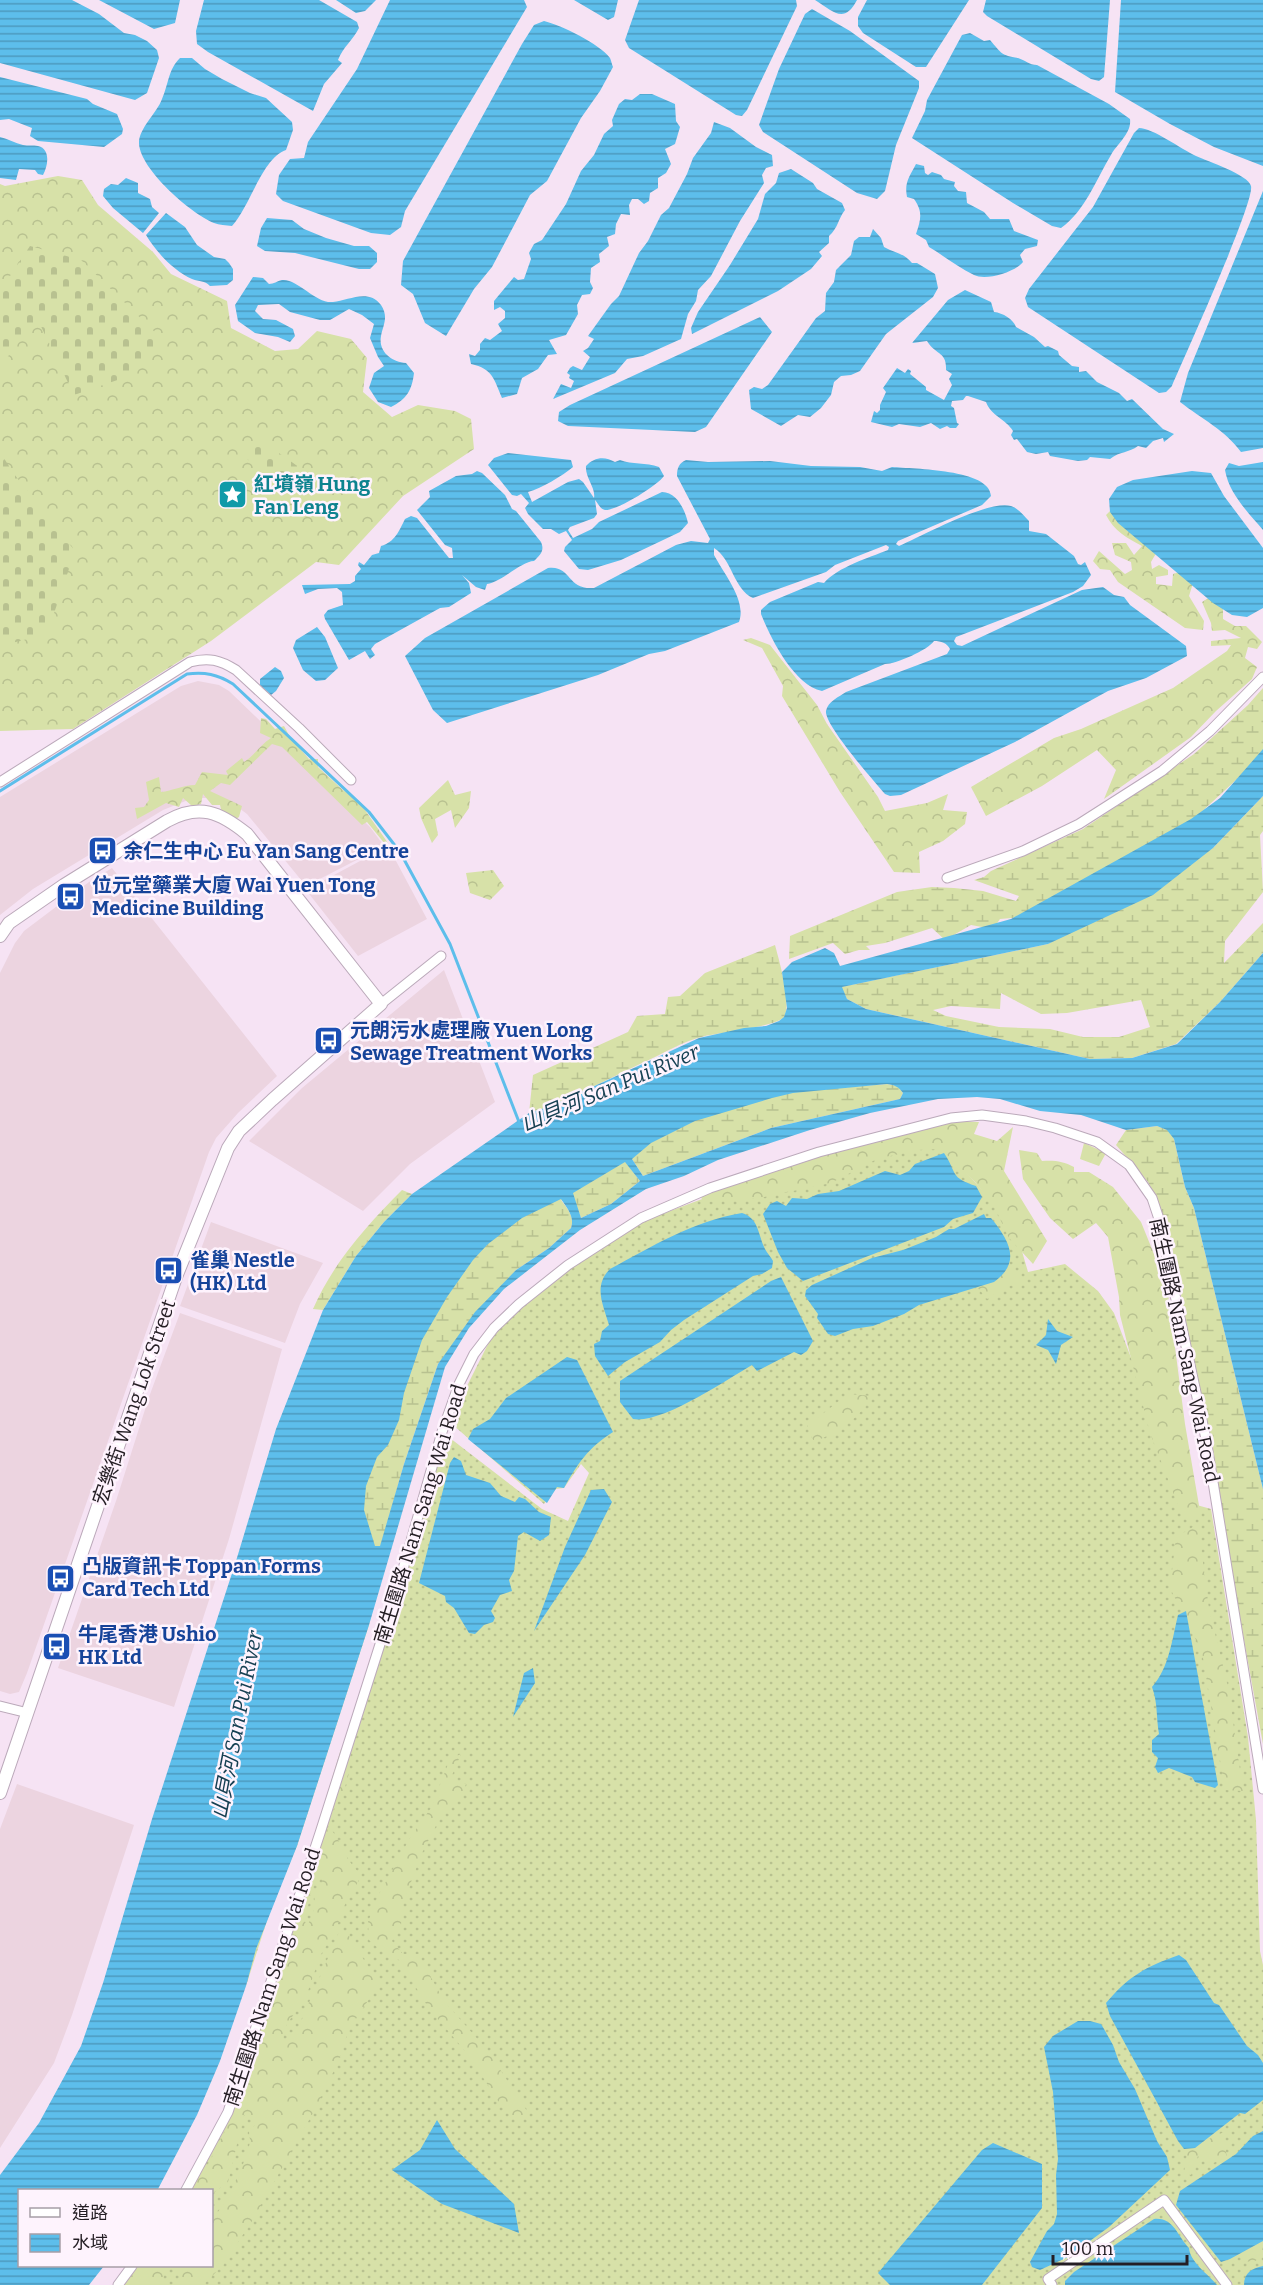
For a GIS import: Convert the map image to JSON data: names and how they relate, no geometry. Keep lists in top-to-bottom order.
{
  "streets": {
    "street": ["南生圍路 Nam Sang Wai Road", "宏樂街 Wang Lok Street"]
  },
  "water": ["山貝河 San Pui River"],
  "places": {
    "place": ["紅墳嶺 Hung Fan Leng"],
    "bus stop": [
      "余仁生中心 Eu Yan Sang Centre",
      "位元堂藥業大廈 Wai Yuen Tong Medicine Building",
      "元朗污水處理廠 Yuen Long Sewage Treatment Works",
      "雀巢 Nestle (HK) Ltd",
      "凸版資訊卡 Toppan Forms Card Tech Ltd",
      "牛尾香港 Ushio HK Ltd"
    ]
  },
  "legend": ["道路", "水域"],
  "scale_bar": "100 m"
}
